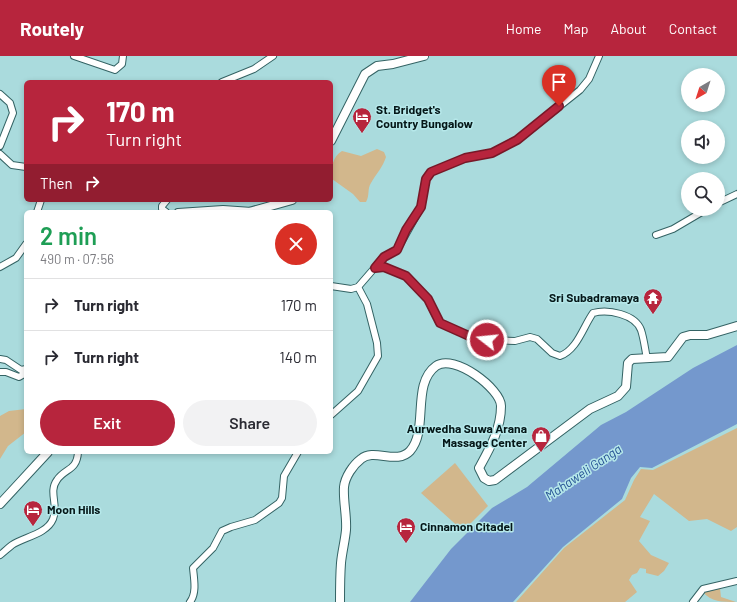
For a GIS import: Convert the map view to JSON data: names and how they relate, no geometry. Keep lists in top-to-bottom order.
{
  "water": ["Mahaweli Ganga"],
  "places": {
    "hotel": ["St. Bridget's Country Bungalow", "Moon Hills", "Cinnamon Citadel"],
    "temple": ["Sri Subadramaya"],
    "shop": ["Aurwedha Suwa Arana Massage Center"]
  },
  "north": "bottom left",
  "page": {
    "header": "Routely",
    "nav": [
      "Home",
      "Map",
      "About",
      "Contact"
    ],
    "turn": ["170 m", "Turn right"],
    "then": "Then",
    "heading": ["2 min", "490 m · 07:56"],
    "list": [
      {
        "name": "Turn right",
        "value": "170 m"
      },
      {
        "name": "Turn right",
        "value": "140 m"
      }
    ],
    "buttons": ["Exit", "Share"]
  }
}
